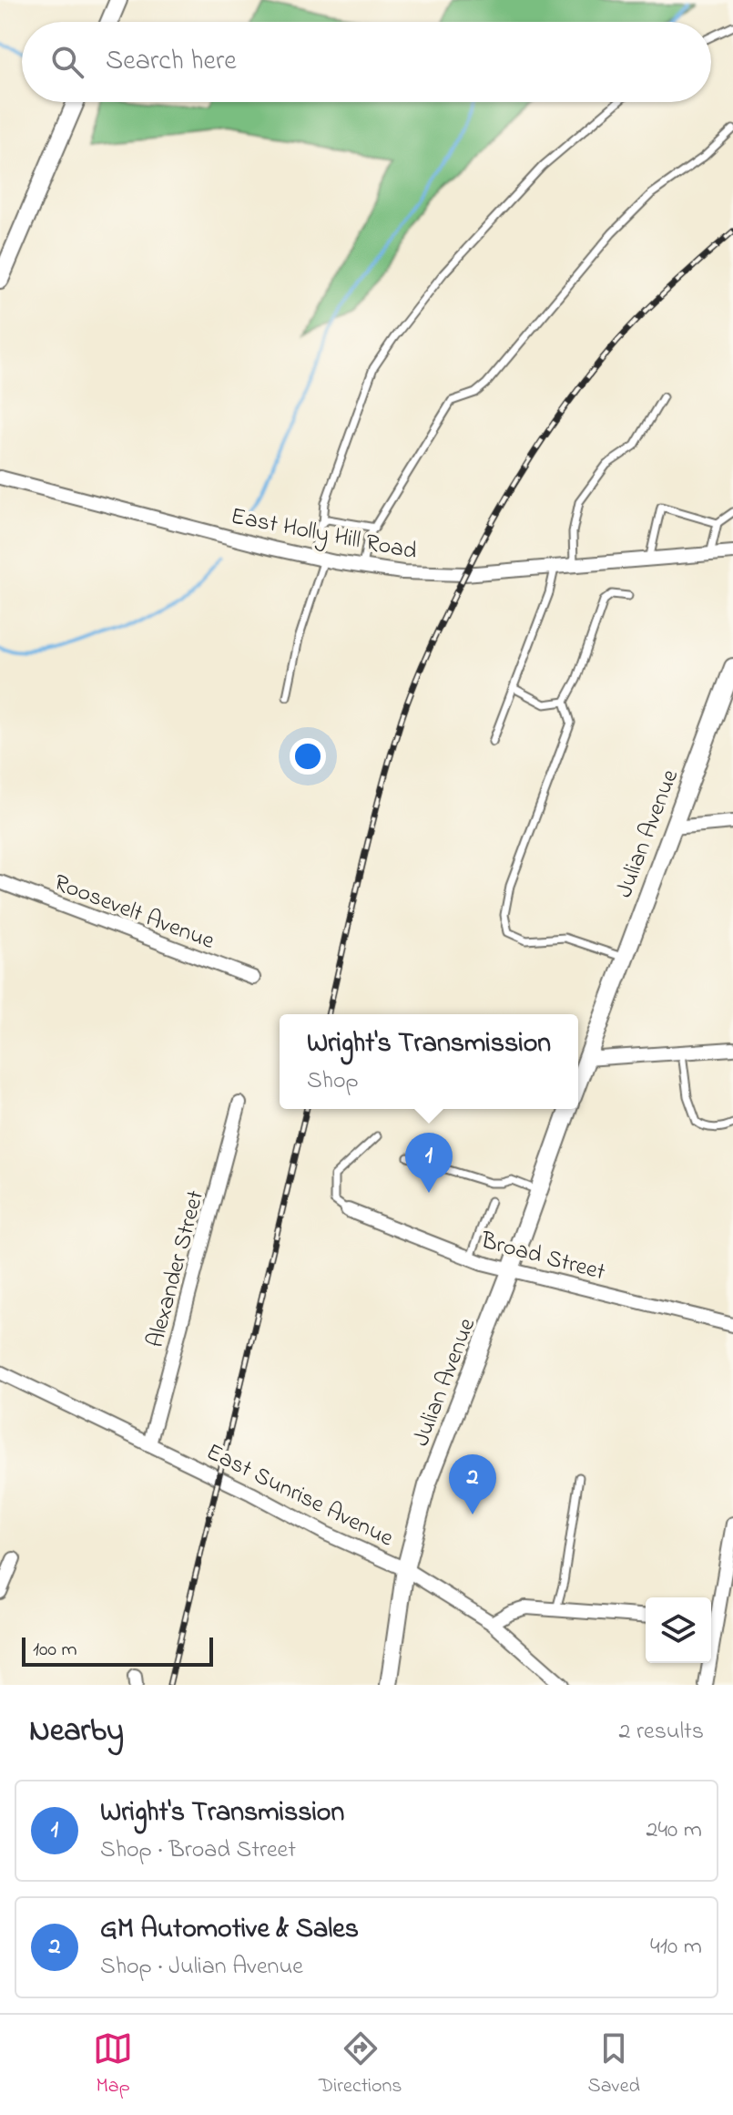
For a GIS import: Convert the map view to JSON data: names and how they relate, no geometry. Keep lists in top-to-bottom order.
{
  "streets": {
    "street": [
      "East Holly Hill Road",
      "Julian Avenue",
      "Roosevelt Avenue",
      "Broad Street",
      "Alexander Street",
      "East Sunrise Avenue"
    ]
  },
  "crossings": [
    ["Julian Avenue", "Broad Street"],
    ["Julian Avenue", "East Sunrise Avenue"],
    ["Alexander Street", "East Sunrise Avenue"]
  ],
  "scale_bar": "100 m",
  "page": {
    "search": "Search here",
    "popup": ["Wright's Transmission", "Shop"],
    "pins": ["1", "2"],
    "scale": "100 m",
    "heading": ["Nearby", "2 results"],
    "list": [
      {
        "mark": "1",
        "name": "Wright's Transmission",
        "note": "Shop · Broad Street",
        "value": "240 m"
      },
      {
        "mark": "2",
        "name": "GM Automotive & Sales",
        "note": "Shop · Julian Avenue",
        "value": "410 m"
      }
    ],
    "nav": ["Map", "Directions", "Saved"]
  }
}
